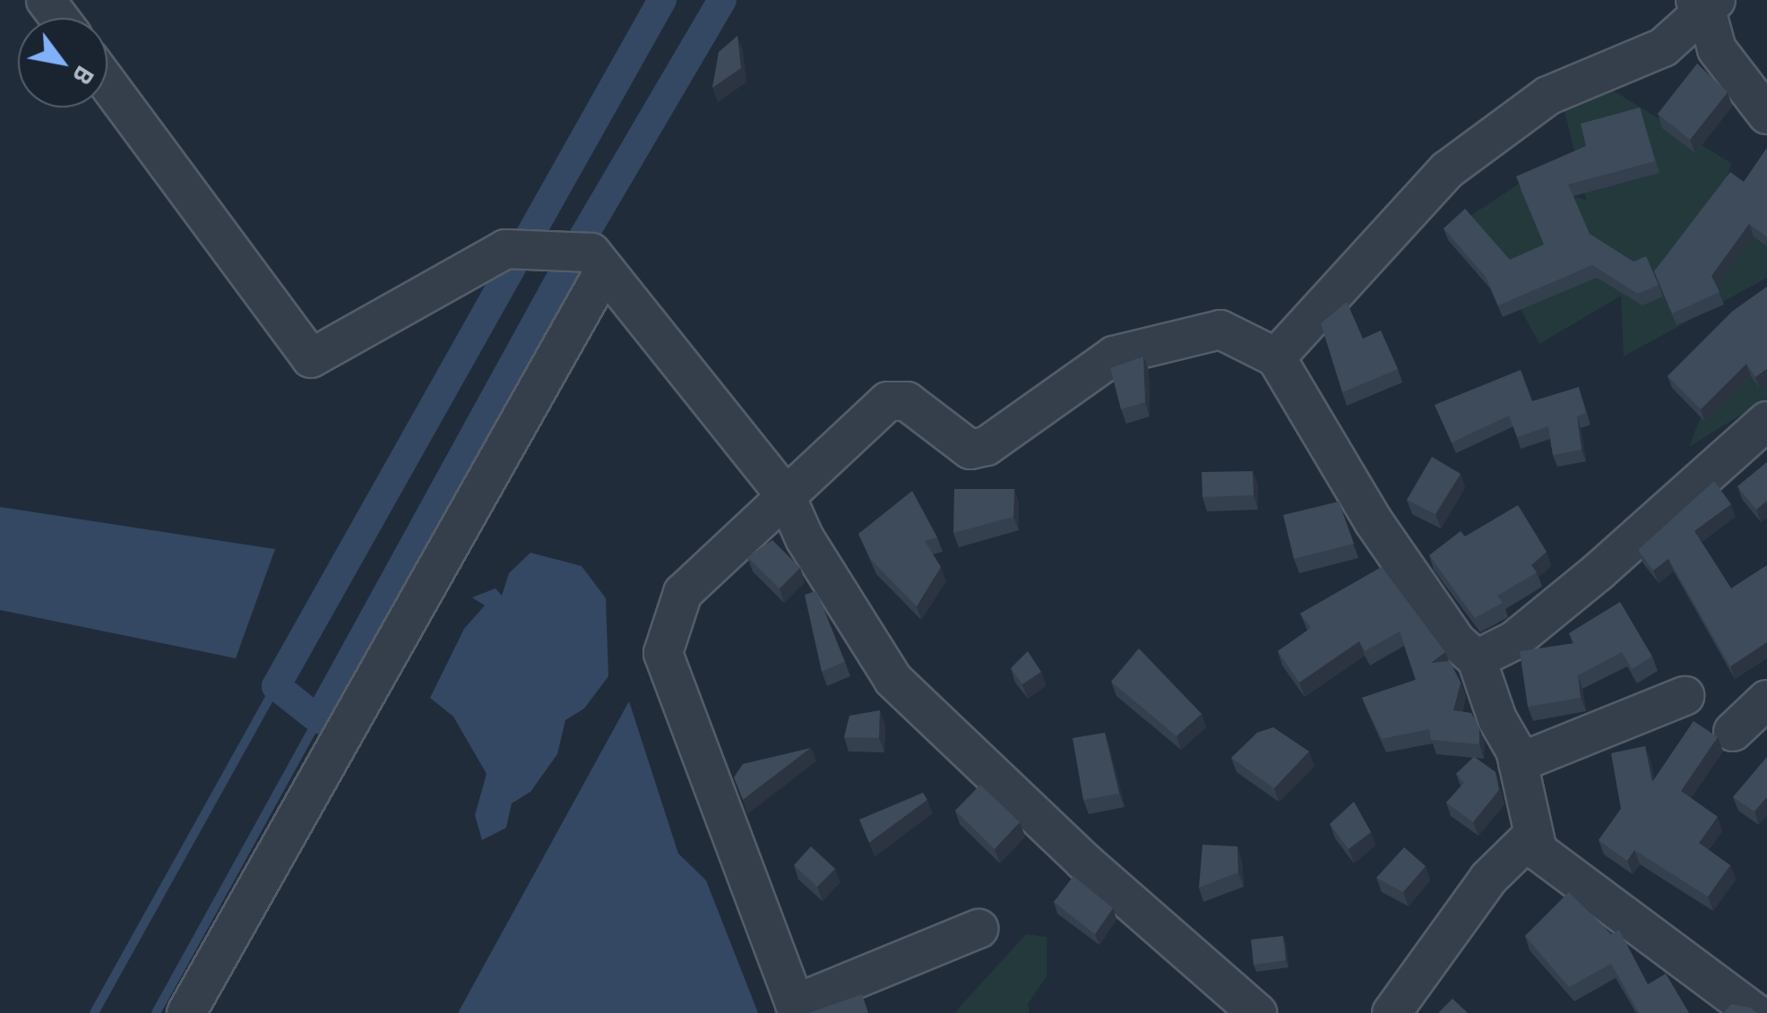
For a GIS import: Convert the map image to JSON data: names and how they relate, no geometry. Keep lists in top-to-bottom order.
{
  "north": "bottom right"
}
